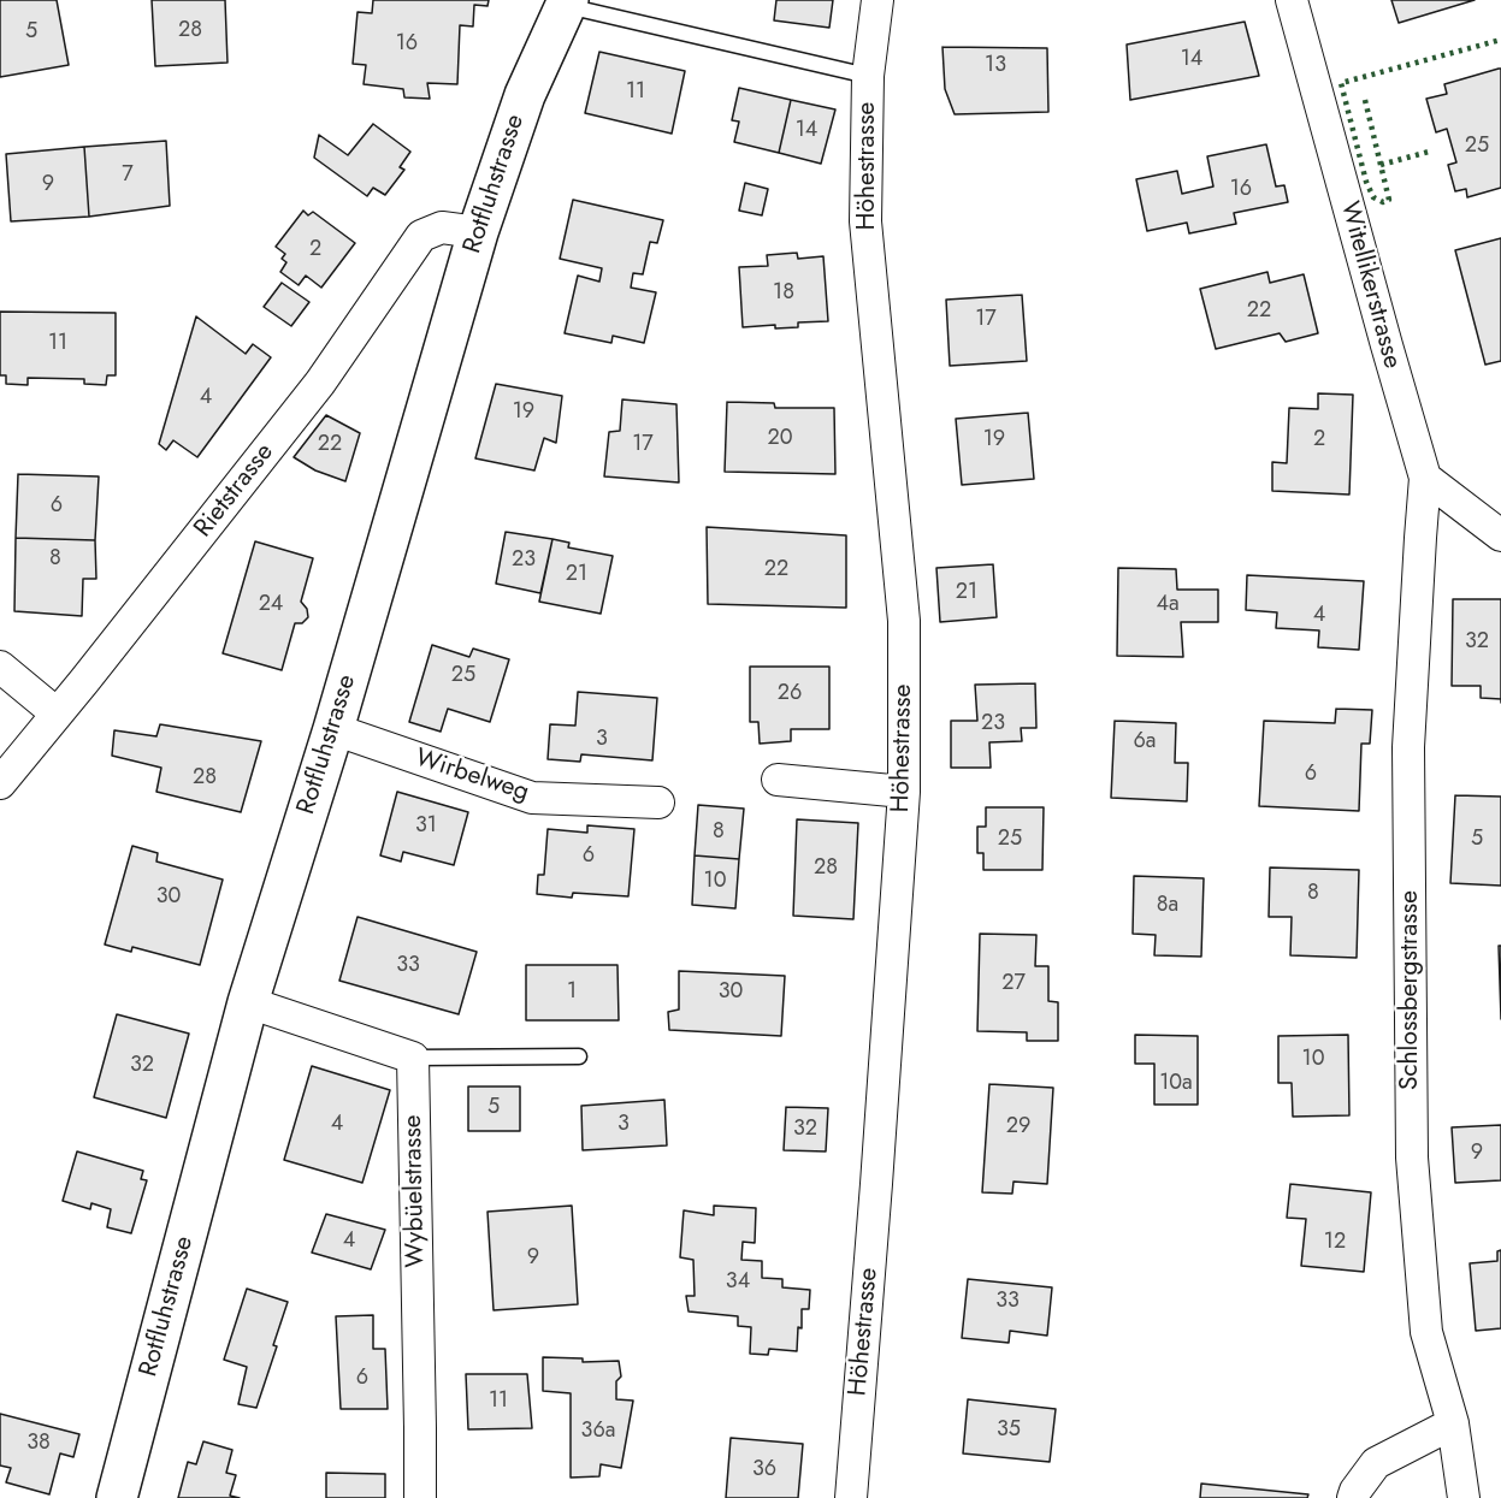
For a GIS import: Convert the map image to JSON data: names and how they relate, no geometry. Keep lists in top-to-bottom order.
{
  "streets": {
    "main road": ["Rotfluhstrasse"],
    "street": [
      "Höhestrasse",
      "Witellikerstrasse",
      "Rietstrasse",
      "Wirbelweg",
      "Schlossbergstrasse",
      "Wybüelstrasse"
    ]
  },
  "crossings": [
    ["Rotfluhstrasse", "Rietstrasse"],
    ["Rotfluhstrasse", "Wirbelweg"],
    ["Witellikerstrasse", "Schlossbergstrasse"]
  ],
  "house_numbers": [
    "28",
    "5",
    "16",
    "14",
    "13",
    "11",
    "14",
    "25",
    "7",
    "9",
    "16",
    "2",
    "18",
    "22",
    "17",
    "11",
    "4",
    "19",
    "20",
    "19",
    "2",
    "22",
    "17",
    "6",
    "8",
    "23",
    "22",
    "21",
    "21",
    "24",
    "4a",
    "4",
    "32",
    "25",
    "26",
    "23",
    "3",
    "6a",
    "6",
    "28",
    "31",
    "8",
    "25",
    "5",
    "6",
    "28",
    "10",
    "8",
    "30",
    "8a",
    "33",
    "27",
    "1",
    "30",
    "10",
    "32",
    "10a",
    "5",
    "4",
    "3",
    "29",
    "32",
    "9",
    "4",
    "12",
    "9",
    "34",
    "33",
    "6",
    "11",
    "35",
    "36a",
    "38",
    "36"
  ]
}
